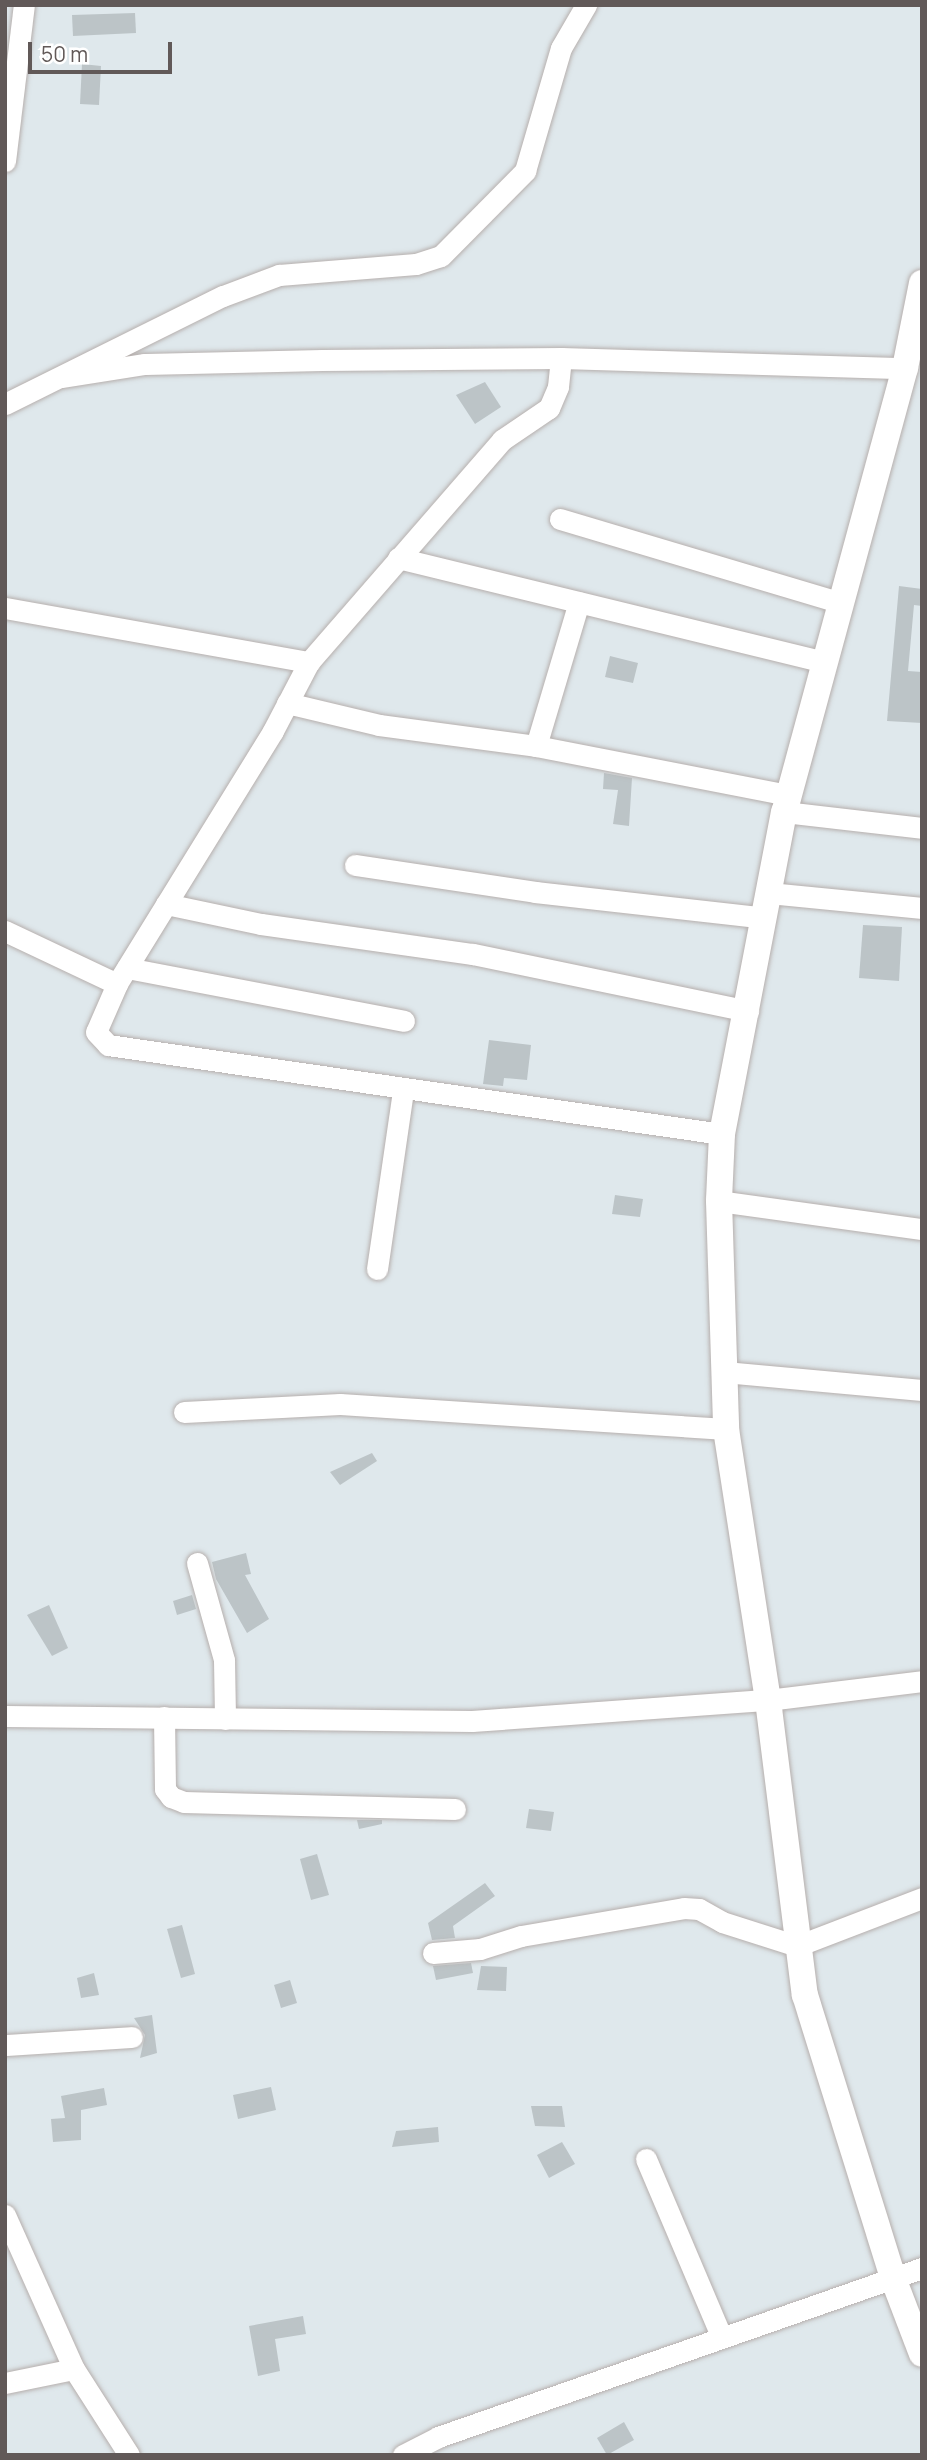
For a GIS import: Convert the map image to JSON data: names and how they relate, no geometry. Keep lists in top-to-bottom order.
{
  "scale_bar": "50 m"
}
